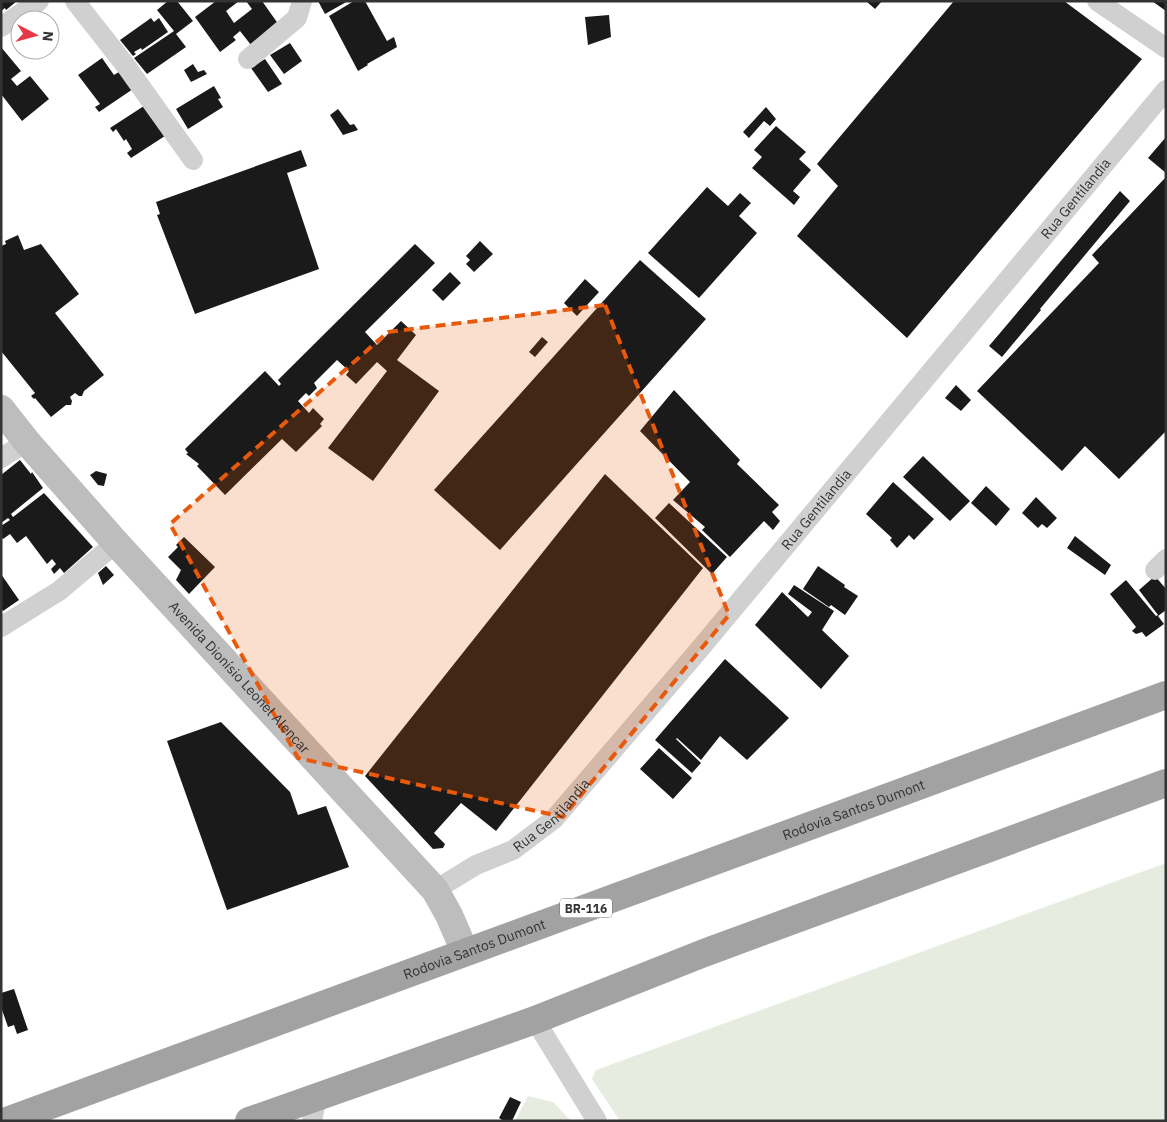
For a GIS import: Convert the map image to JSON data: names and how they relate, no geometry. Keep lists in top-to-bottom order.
{
  "streets": {
    "highway": ["Rodovia Santos Dumont", "BR-116"],
    "main road": ["Avenida Dionísio Leonel Alencar"],
    "street": ["Rua Gentilandia"]
  },
  "crossings": [
    ["Rua Gentilandia", "Avenida Dionísio Leonel Alencar"],
    ["Avenida Dionísio Leonel Alencar", "Rodovia Santos Dumont"]
  ],
  "north": "right"
}
